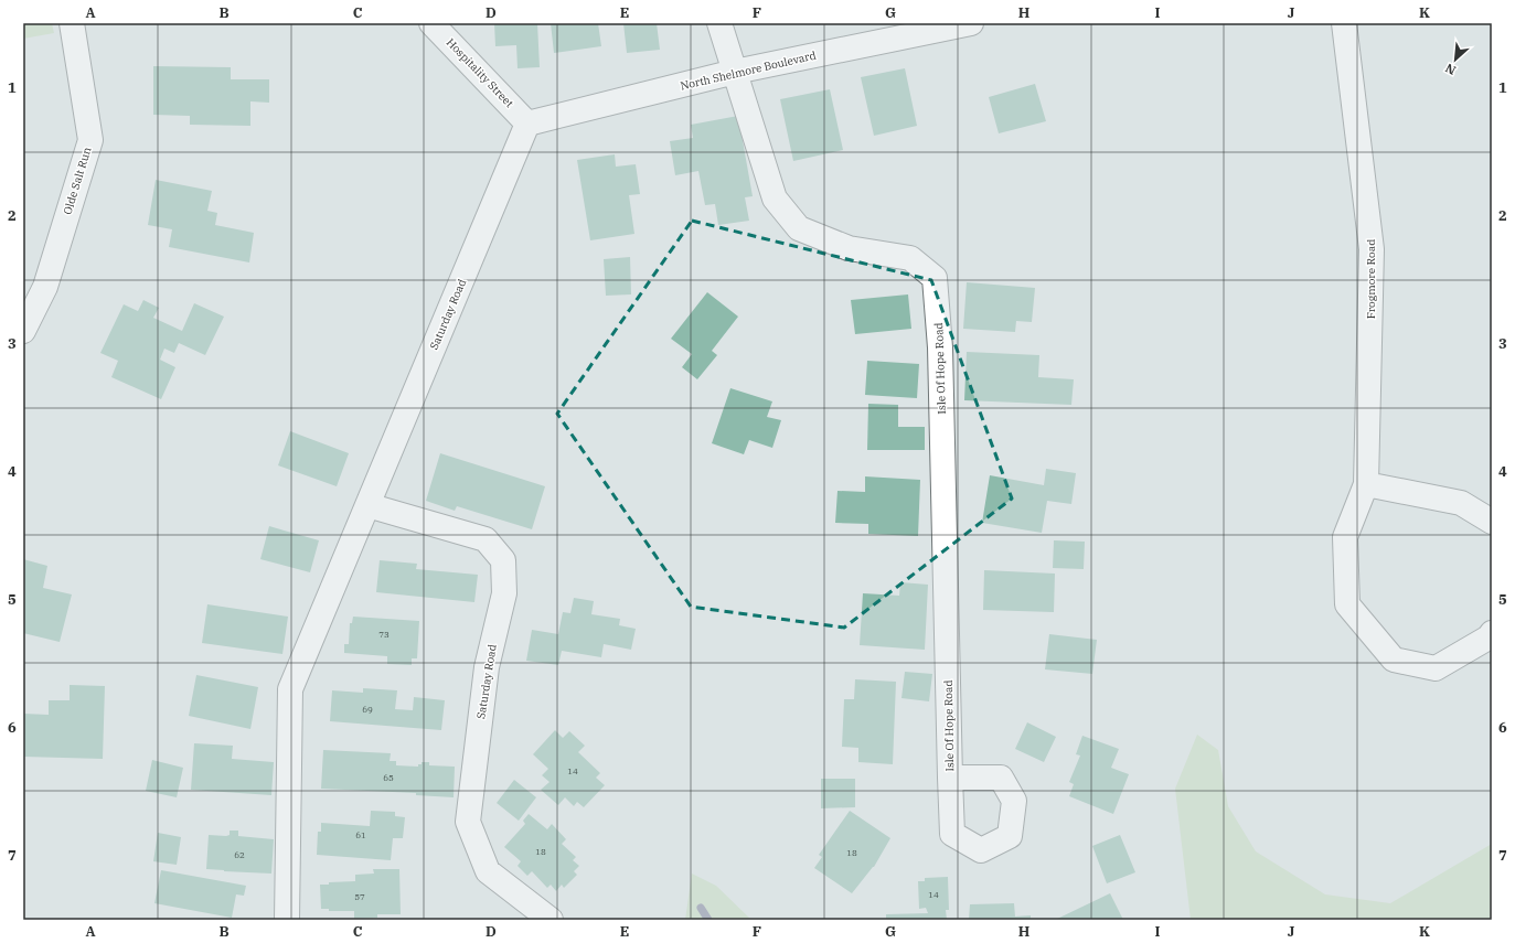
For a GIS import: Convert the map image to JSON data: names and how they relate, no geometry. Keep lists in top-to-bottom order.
{
  "streets": {
    "street": [
      "North Shelmore Boulevard",
      "Hospitality Street",
      "Olde Salt Run",
      "Frogmore Road",
      "Saturday Road",
      "Isle Of Hope Road"
    ]
  },
  "crossings": [
    ["North Shelmore Boulevard", "Hospitality Street"],
    ["North Shelmore Boulevard", "Saturday Road"],
    ["North Shelmore Boulevard", "Isle Of Hope Road"],
    ["Hospitality Street", "Saturday Road"]
  ],
  "house_numbers": [
    "73",
    "69",
    "14",
    "65",
    "61",
    "18",
    "18",
    "62",
    "14",
    "57"
  ],
  "north": "bottom left",
  "grid": {
    "columns": [
      "A",
      "B",
      "C",
      "D",
      "E",
      "F",
      "G",
      "H",
      "I",
      "J",
      "K"
    ],
    "rows": [
      "1",
      "2",
      "3",
      "4",
      "5",
      "6",
      "7"
    ]
  }
}
